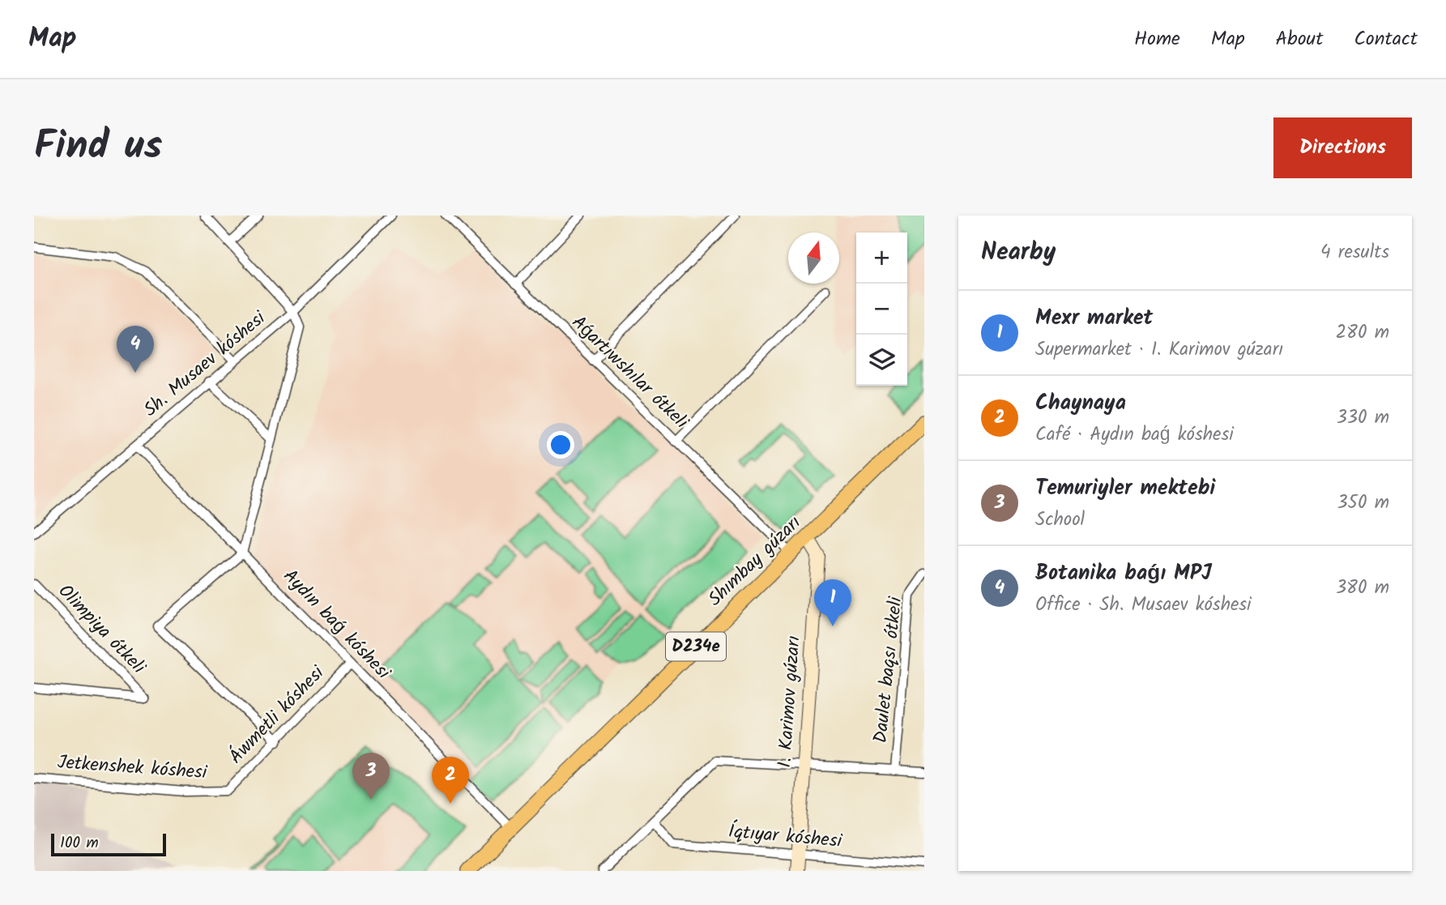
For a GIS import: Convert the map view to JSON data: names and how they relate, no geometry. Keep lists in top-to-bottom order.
{
  "streets": {
    "main road": ["Shımbay gúzarı", "D234e"],
    "street": [
      "Sh. Musaev kóshesi",
      "Aǵartıwshılar ótkeli",
      "Aydın baǵ kóshesi",
      "Olimpiya ótkeli",
      "Daulet baqsı ótkeli",
      "I. Karimov gúzarı",
      "Áwmetli kóshesi",
      "Jetkenshek kóshesi",
      "Íqtıyar kóshesi"
    ]
  },
  "crossings": [
    ["Sh. Musaev kóshesi", "Aydın baǵ kóshesi"],
    ["Aǵartıwshılar ótkeli", "Shımbay gúzarı"],
    ["Shımbay gúzarı", "Aydın baǵ kóshesi"],
    ["Shımbay gúzarı", "I. Karimov gúzarı"],
    ["Aydın baǵ kóshesi", "Áwmetli kóshesi"],
    ["I. Karimov gúzarı", "Íqtıyar kóshesi"],
    ["Áwmetli kóshesi", "Jetkenshek kóshesi"]
  ],
  "scale_bar": "100 m",
  "north": "top",
  "page": {
    "header": "Map",
    "nav": [
      "Home",
      "Map",
      "About",
      "Contact"
    ],
    "title": "Find us",
    "buttons": "Directions",
    "heading": ["Nearby", "4 results"],
    "map_buttons": ["+", "−"],
    "list": [
      {
        "mark": "1",
        "name": "Mexr market",
        "note": "Supermarket · I. Karimov gúzarı",
        "value": "280 m"
      },
      {
        "mark": "2",
        "name": "Chaynaya",
        "note": "Café · Aydın baǵ kóshesi",
        "value": "330 m"
      },
      {
        "mark": "3",
        "name": "Temuriyler mektebi",
        "note": "School",
        "value": "350 m"
      },
      {
        "mark": "4",
        "name": "Botanika baǵı MPJ",
        "note": "Office · Sh. Musaev kóshesi",
        "value": "380 m"
      }
    ],
    "pins": [
      "4",
      "1",
      "3",
      "2"
    ],
    "scale": "100 m"
  }
}
